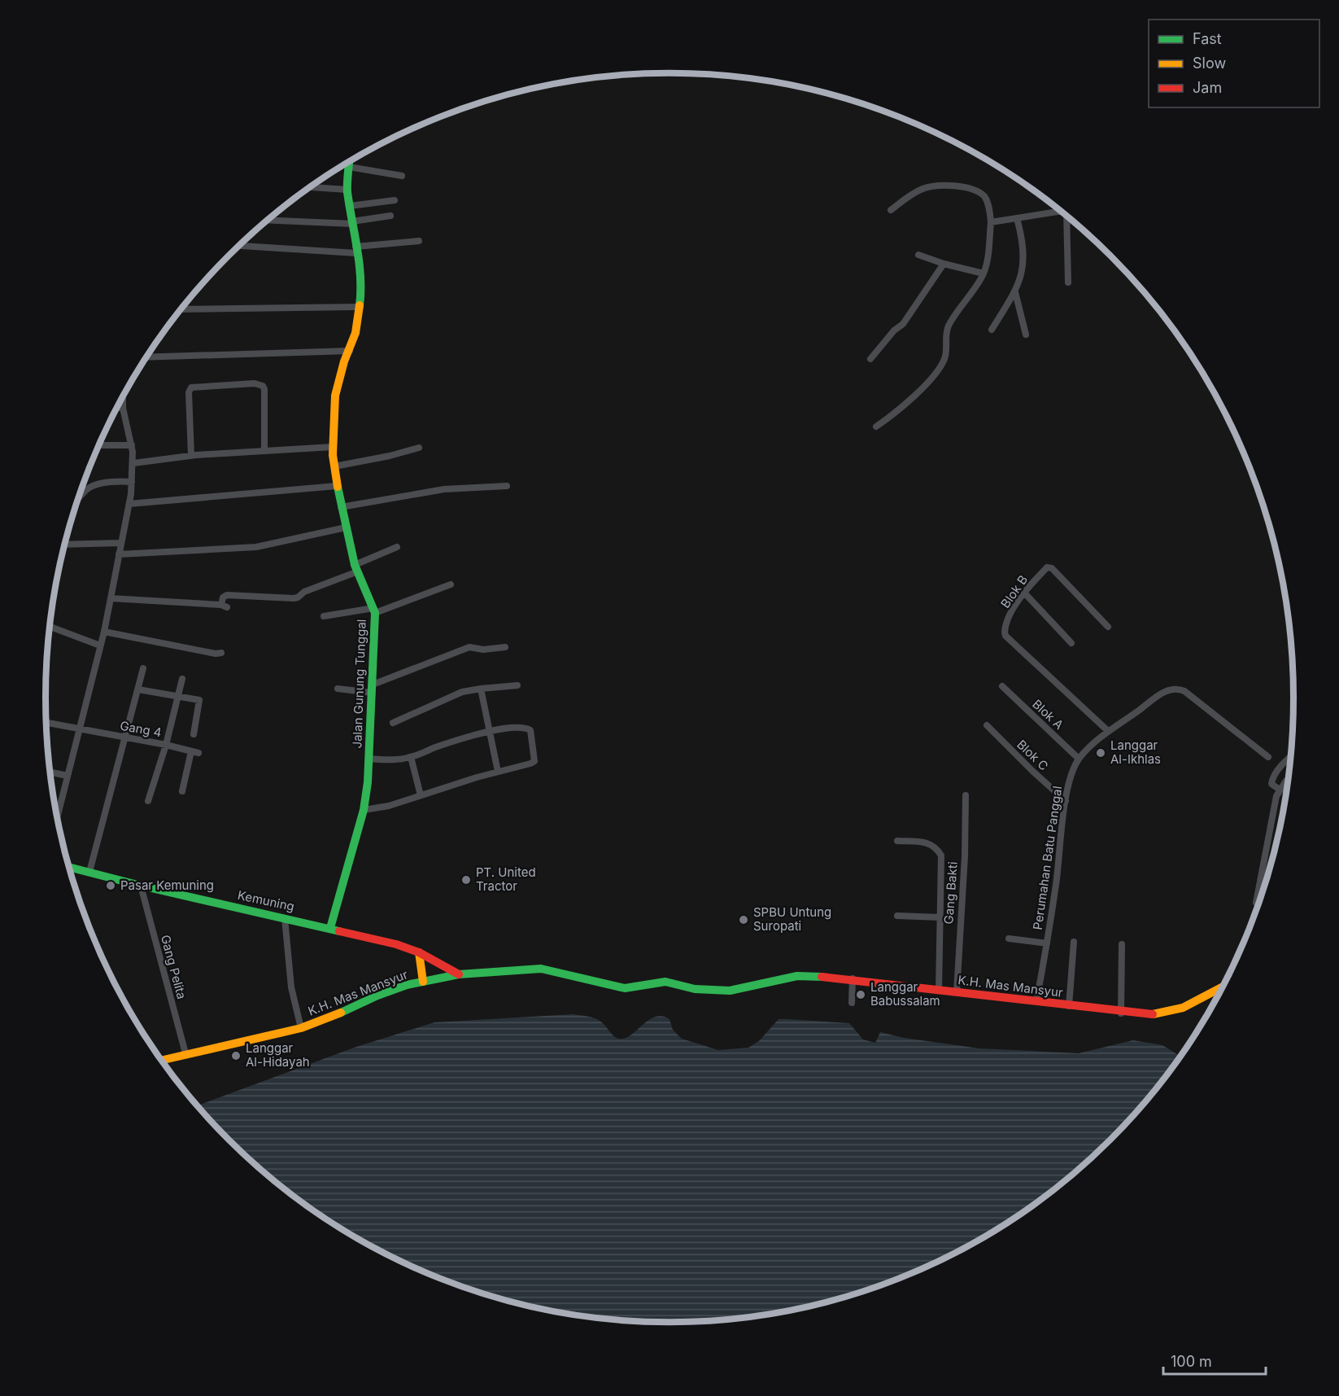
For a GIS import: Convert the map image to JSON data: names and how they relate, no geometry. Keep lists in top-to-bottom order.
{
  "streets": {
    "street": [
      "Blok B",
      "Jalan Gunung Tunggal",
      "Blok A",
      "Gang 4",
      "Blok C",
      "Perumahan Batu Panggal",
      "Gang Bakti",
      "Kemuning",
      "Gang Pelita",
      "K.H. Mas Mansyur"
    ]
  },
  "crossings": [
    ["Blok B", "Perumahan Batu Panggal"],
    ["Jalan Gunung Tunggal", "Kemuning"],
    ["Blok A", "Perumahan Batu Panggal"],
    ["Blok C", "Perumahan Batu Panggal"],
    ["Perumahan Batu Panggal", "K.H. Mas Mansyur"],
    ["Gang Bakti", "K.H. Mas Mansyur"],
    ["Kemuning", "Gang Pelita"],
    ["Kemuning", "K.H. Mas Mansyur"],
    ["Gang Pelita", "K.H. Mas Mansyur"]
  ],
  "places": [
    "Langgar Al-Ikhlas",
    "PT. United Tractor",
    "Pasar Kemuning",
    "SPBU Untung Suropati",
    "Langgar Babussalam",
    "Langgar Al-Hidayah"
  ],
  "legend": ["Fast", "Slow", "Jam"],
  "scale_bar": "100 m"
}
